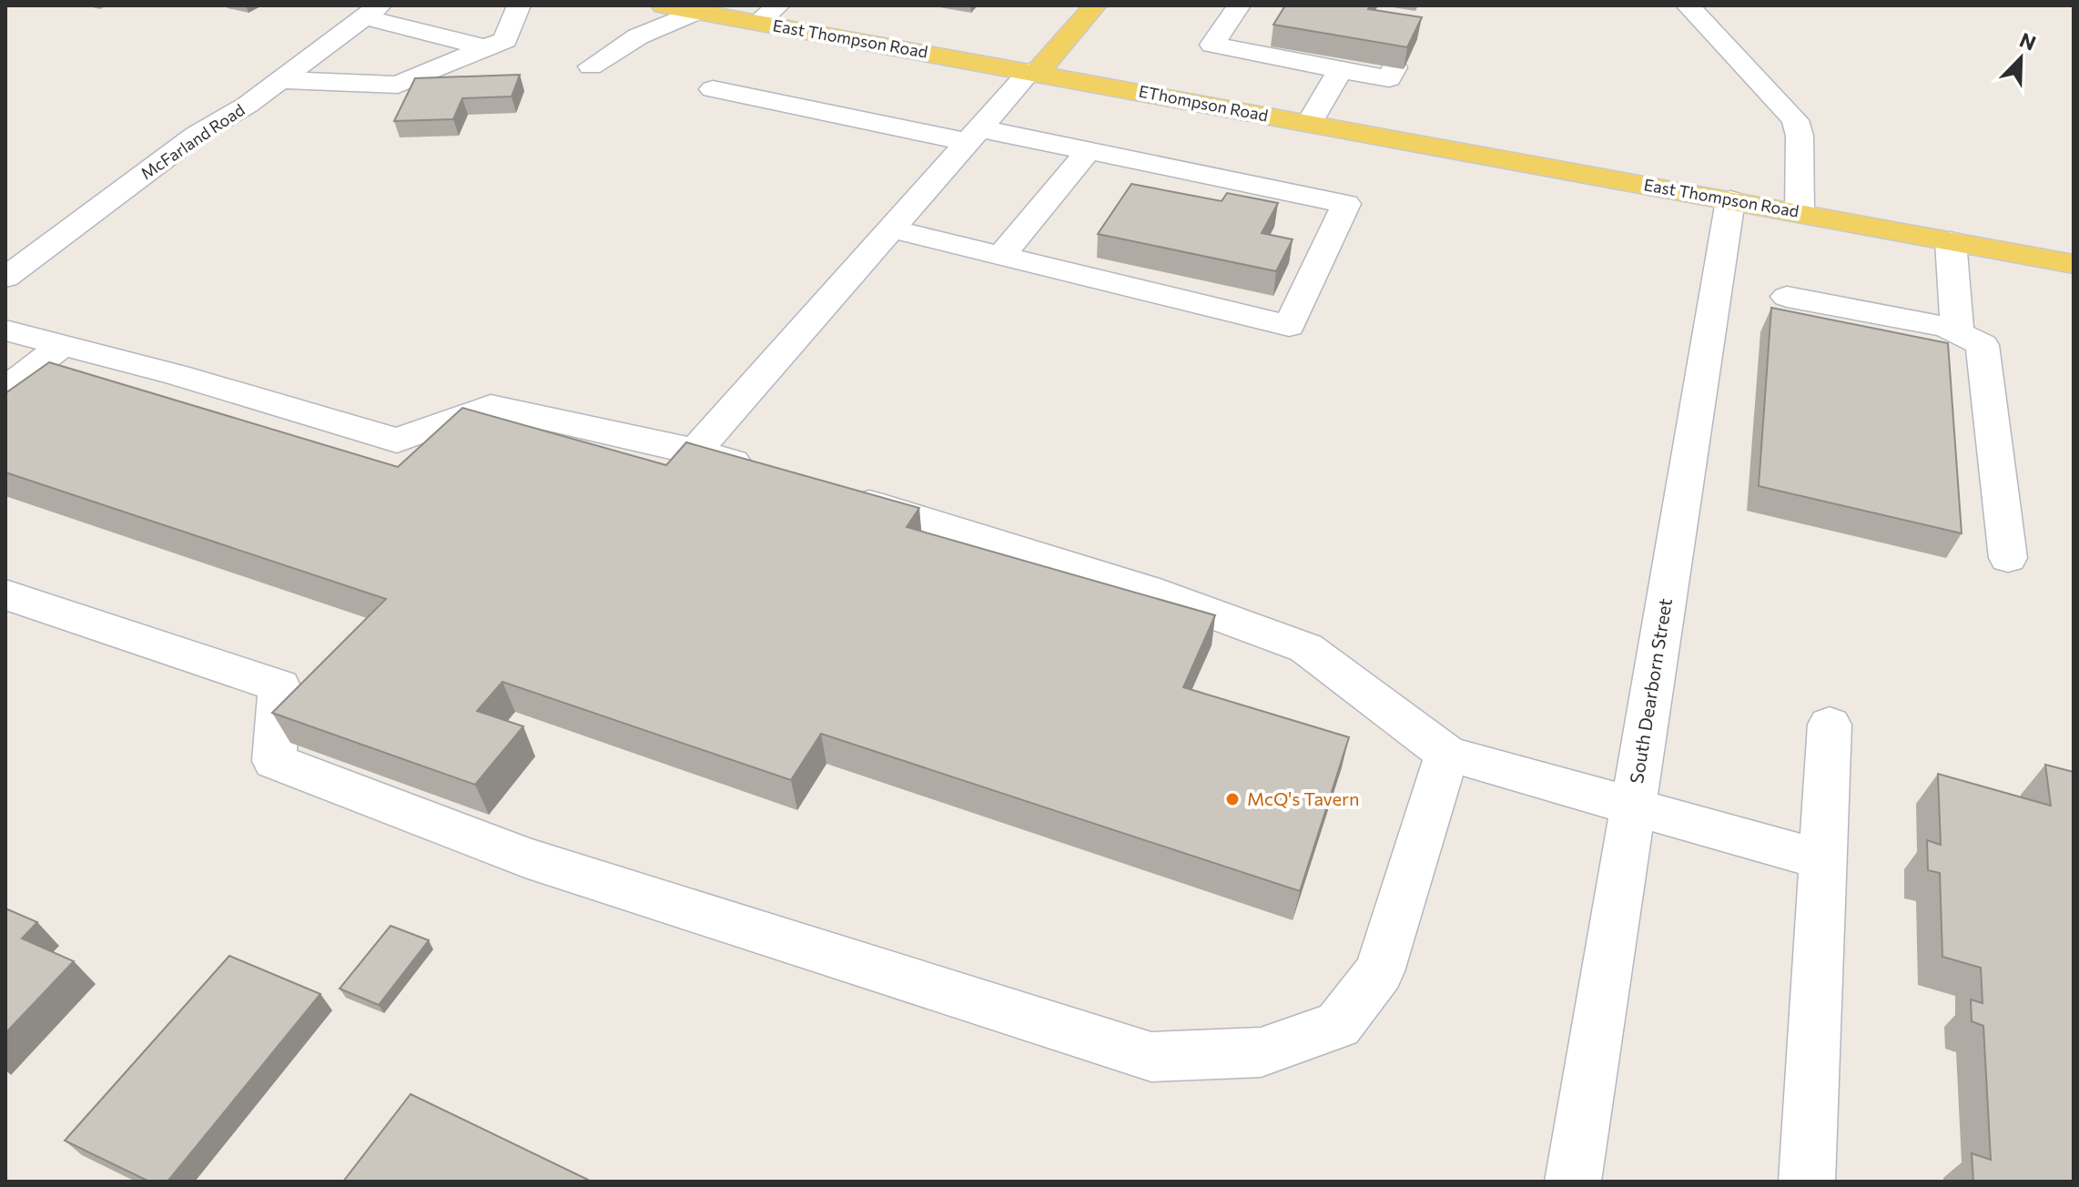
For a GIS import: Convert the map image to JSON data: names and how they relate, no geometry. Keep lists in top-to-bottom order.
{
  "streets": {
    "main road": ["East Thompson Road", "EThompson Road"],
    "street": ["McFarland Road", "South Dearborn Street"]
  },
  "crossings": [
    ["East Thompson Road", "EThompson Road"],
    ["East Thompson Road", "South Dearborn Street"]
  ],
  "places": ["McQ's Tavern"],
  "north": "top right"
}
